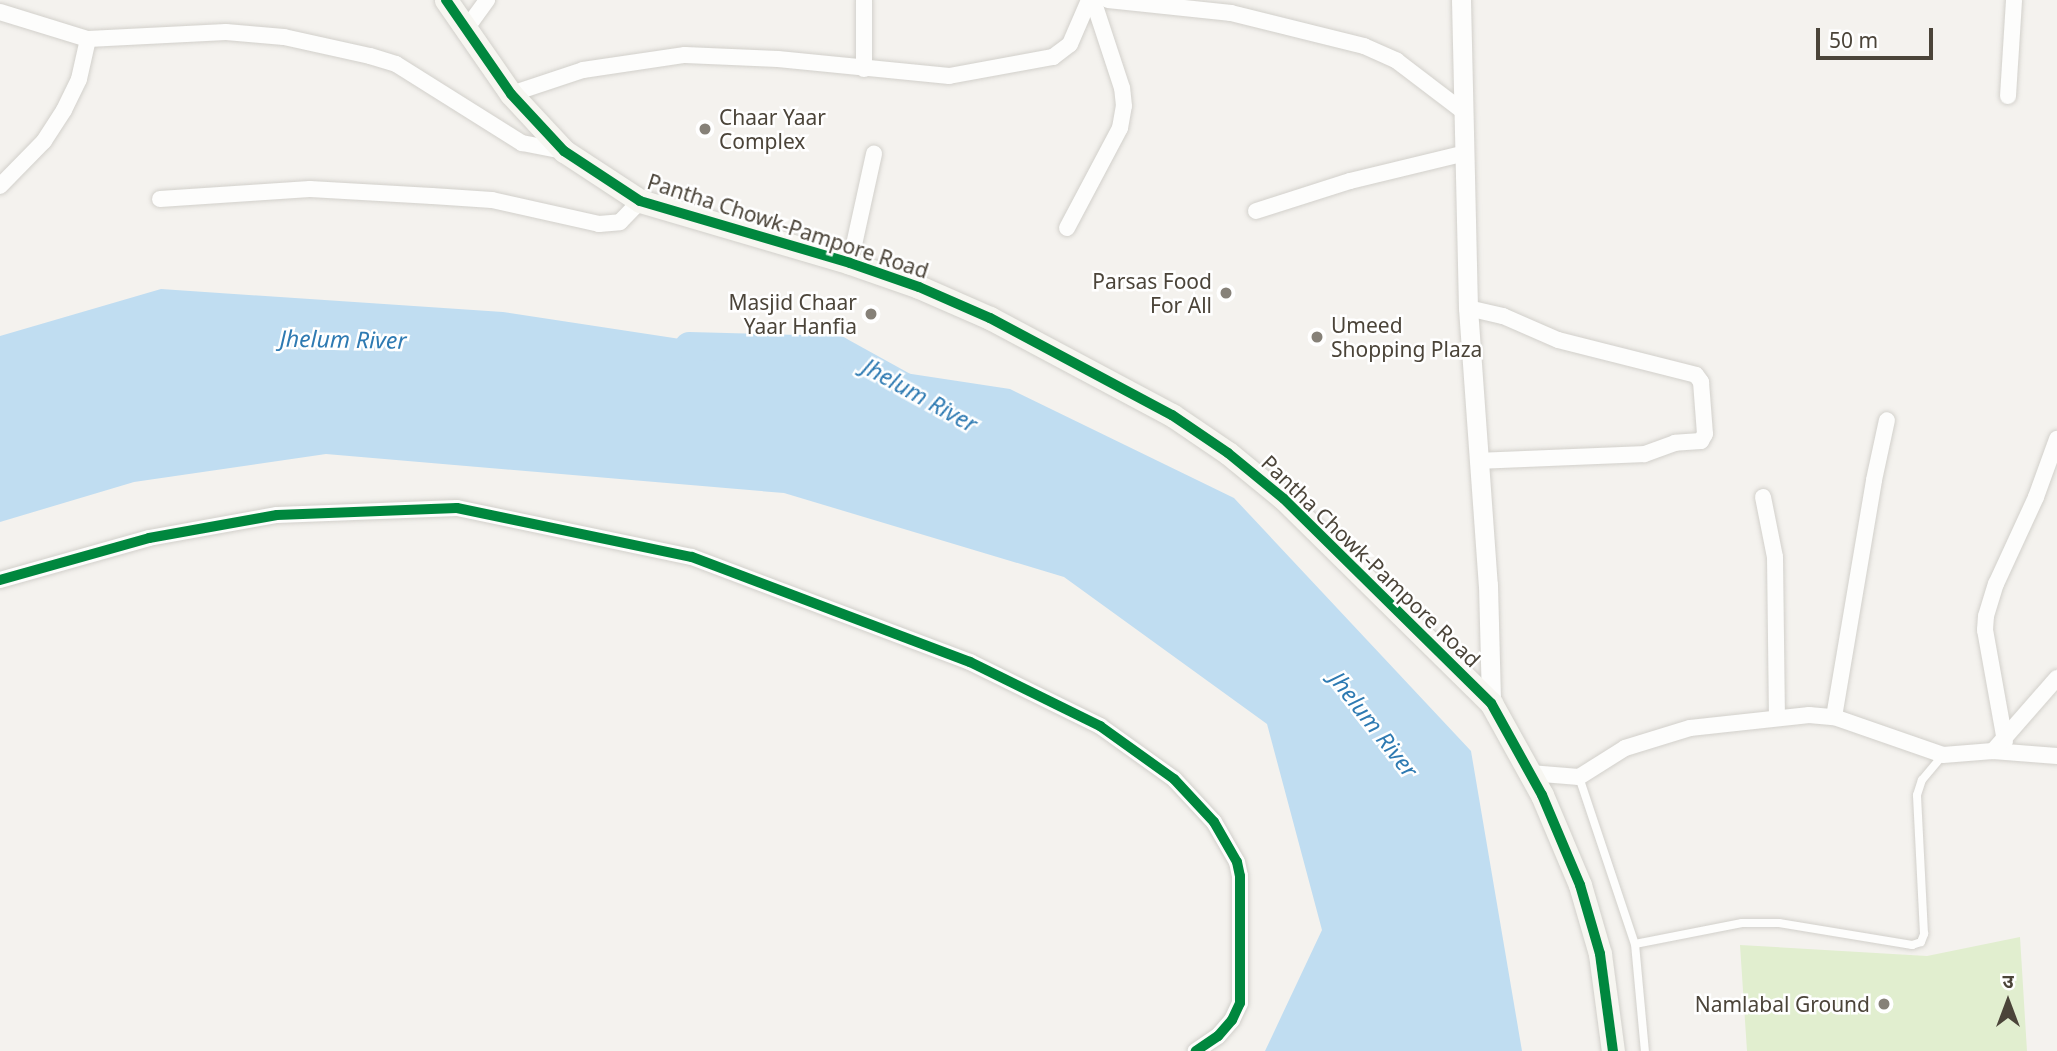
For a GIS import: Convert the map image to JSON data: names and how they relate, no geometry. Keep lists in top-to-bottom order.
{
  "streets": {
    "main road": ["Pantha Chowk-Pampore Road"]
  },
  "water": ["Jhelum River"],
  "places": [
    "Chaar Yaar Complex",
    "Parsas Food For All",
    "Masjid Chaar Yaar Hanfia",
    "Umeed Shopping Plaza",
    "Namlabal Ground"
  ],
  "scale_bar": "50 m",
  "north": "top"
}
